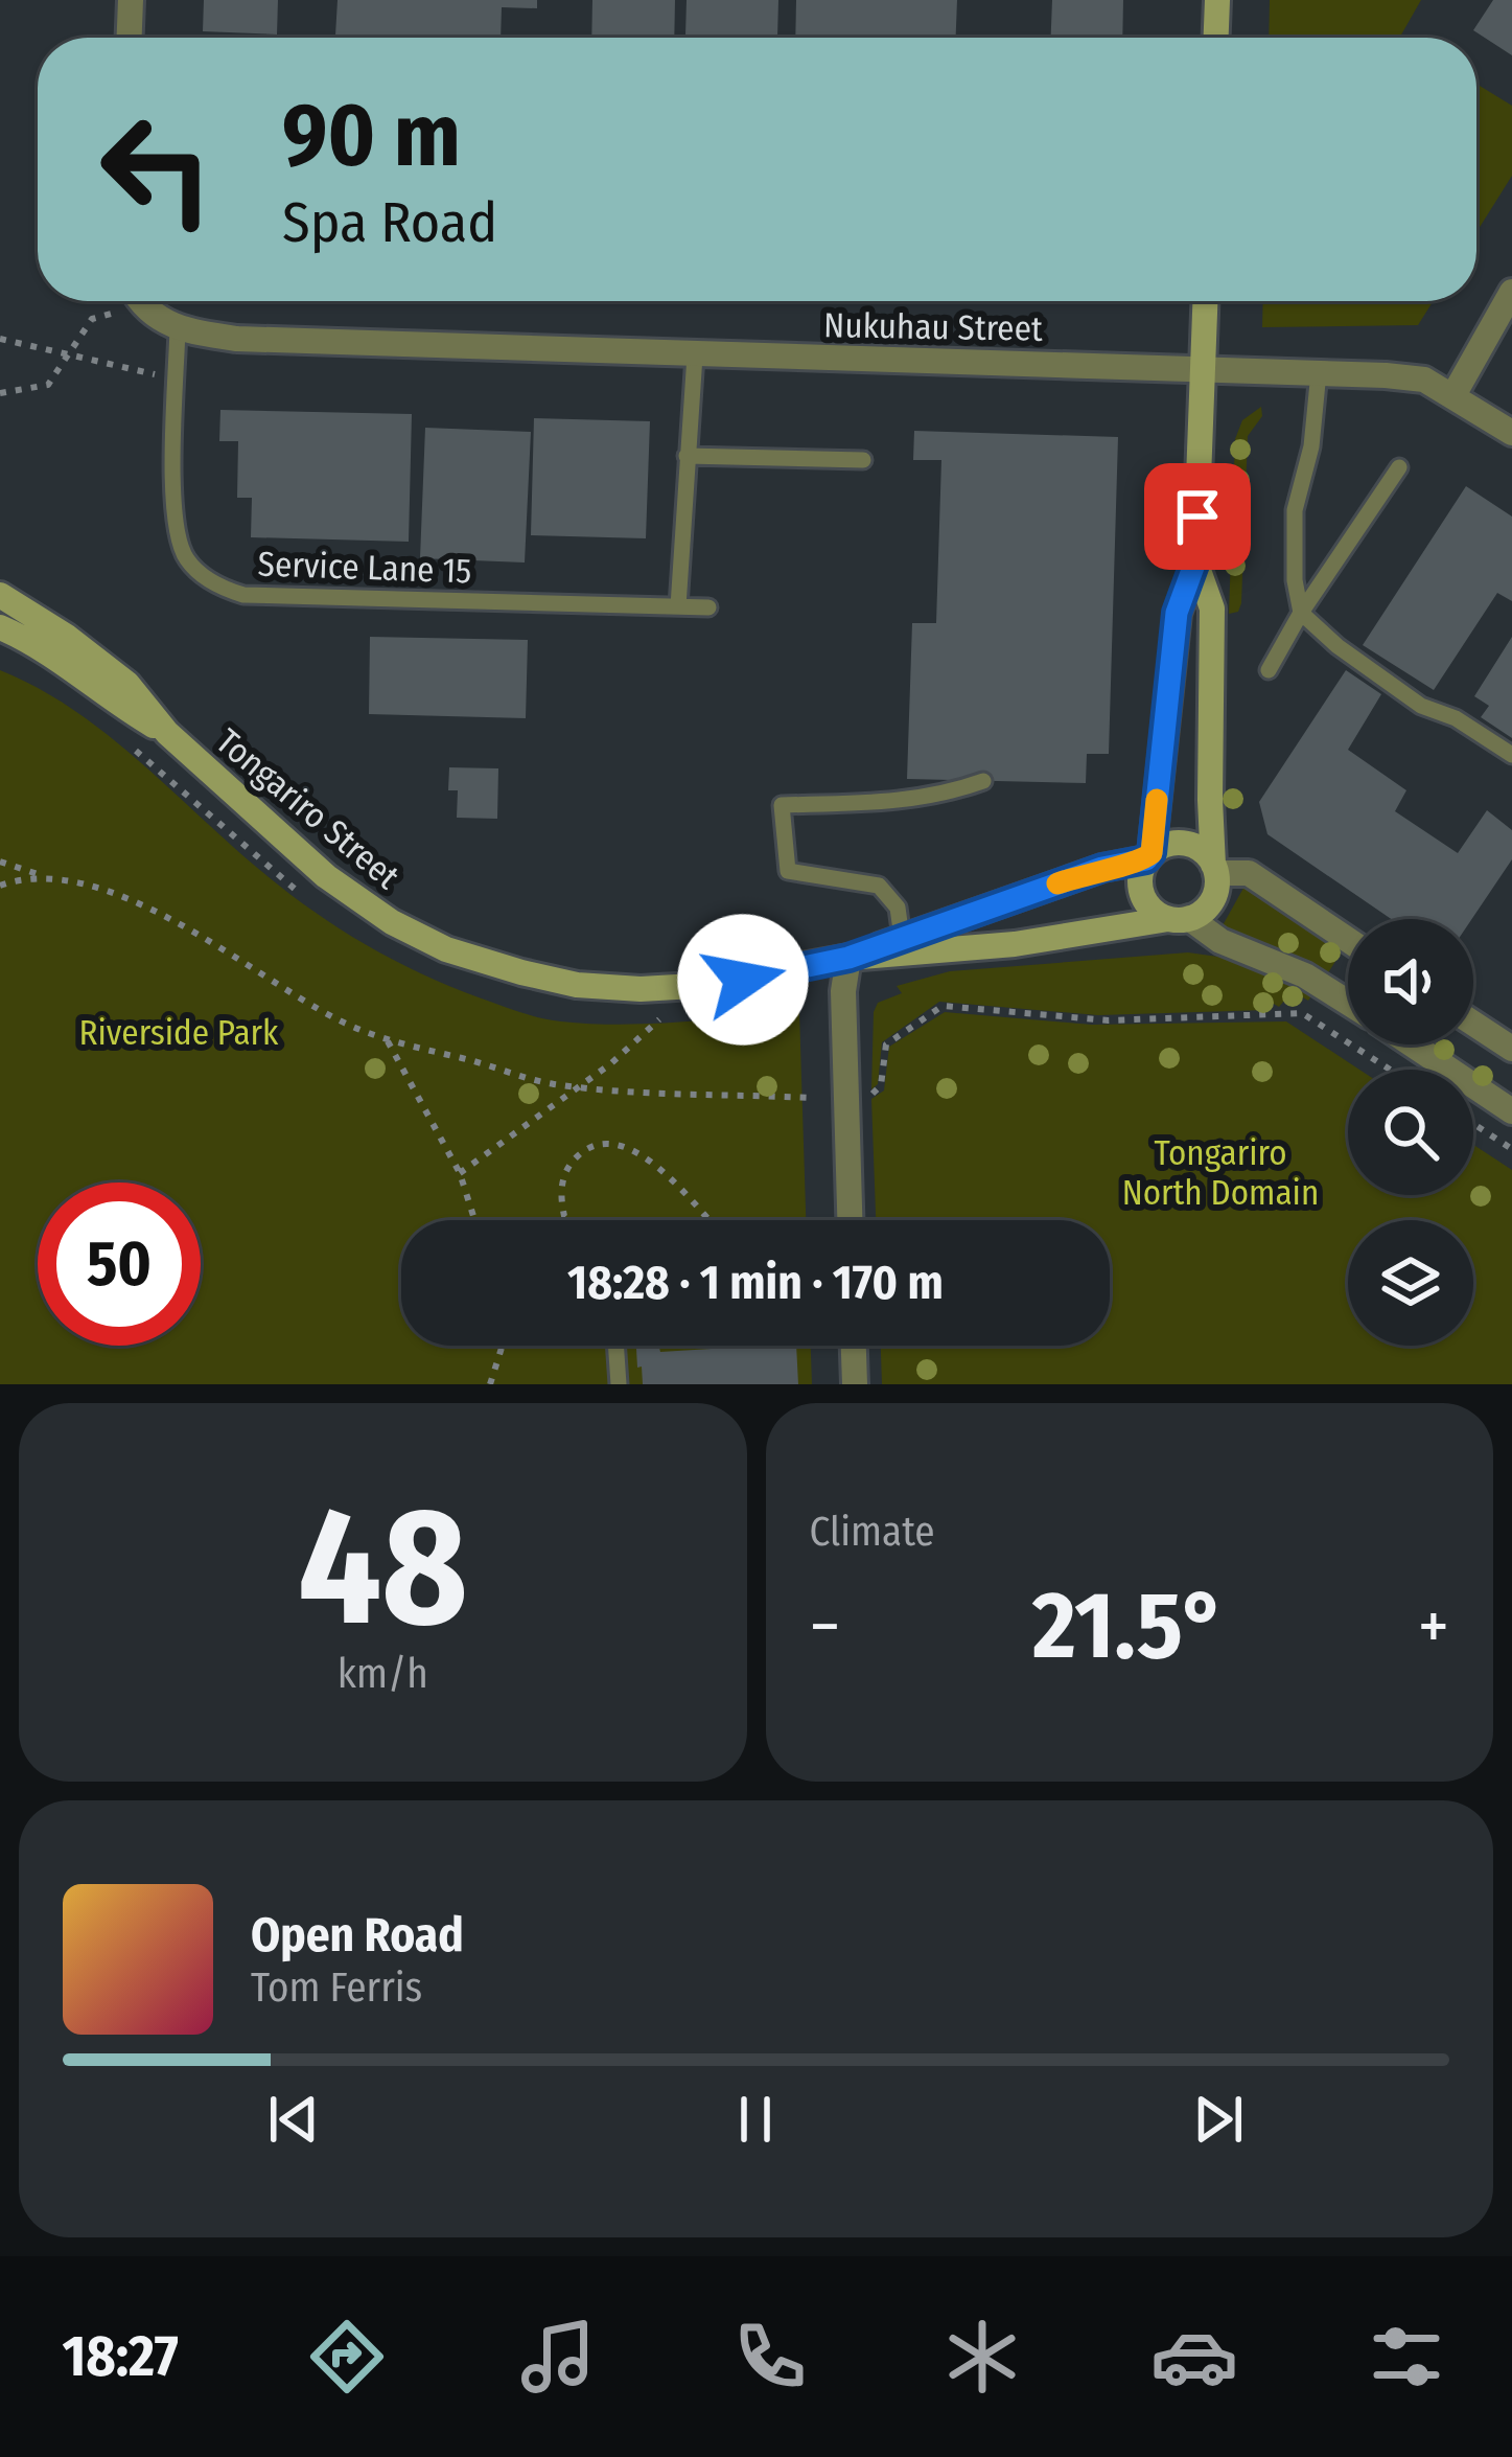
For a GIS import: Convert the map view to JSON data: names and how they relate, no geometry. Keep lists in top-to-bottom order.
{
  "streets": {
    "main road": ["Tongariro Street"],
    "street": ["Nukuhau Street"],
    "lane": ["Service Lane 15"]
  },
  "crossings": [
    ["Nukuhau Street", "Service Lane 15"]
  ],
  "parks": ["Riverside Park", "Tongariro North Domain"],
  "page": {
    "turn": ["90 m", "Spa Road"],
    "limit": "50",
    "trip": "18:28 · 1 min · 170 m",
    "tile": [
      ["48", "km/h"],
      "Climate"
    ],
    "heat": ["−", "21.5°", "+"],
    "song": ["Open Road", "Tom Ferris"],
    "tabs": "18:27"
  }
}
